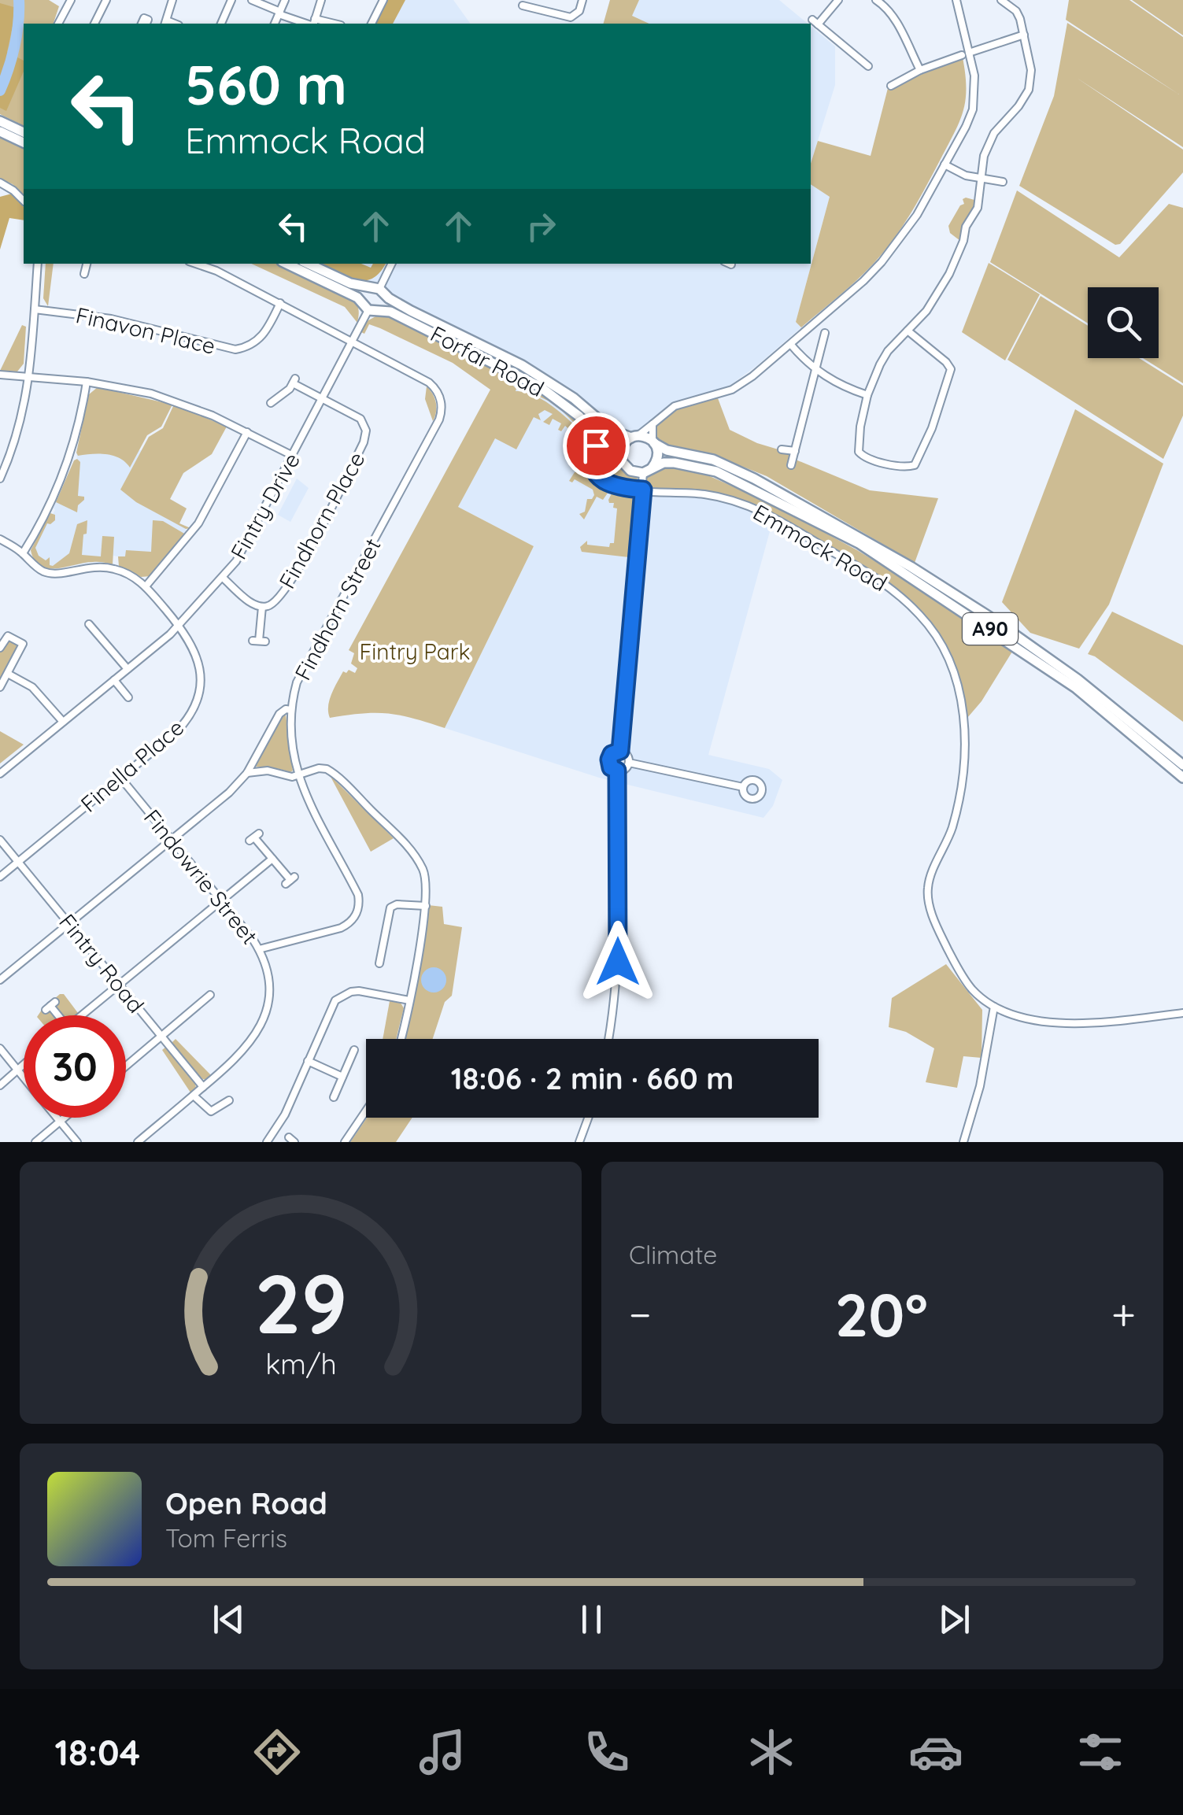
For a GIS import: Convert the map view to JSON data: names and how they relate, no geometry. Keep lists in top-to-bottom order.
{
  "streets": {
    "highway": ["Forfar Road", "A90"],
    "street": [
      "Finavon Place",
      "Fintry Drive",
      "Findhorn Place",
      "Emmock Road",
      "Findhorn Street",
      "Finella Place",
      "Findowrie Street",
      "Fintry Road"
    ]
  },
  "crossings": [
    ["Forfar Road", "Fintry Drive"],
    ["Forfar Road", "A90"],
    ["Fintry Drive", "Findhorn Place"],
    ["Fintry Drive", "Findhorn Street"],
    ["Fintry Drive", "Finella Place"],
    ["Findhorn Street", "Findowrie Street"],
    ["Finella Place", "Findowrie Street"],
    ["Finella Place", "Fintry Road"],
    ["Findowrie Street", "Fintry Road"]
  ],
  "parks": ["Fintry Park"],
  "page": {
    "turn": ["560 m", "Emmock Road"],
    "limit": "30",
    "trip": "18:06 · 2 min · 660 m",
    "tile": "Climate",
    "heat": ["−", "20°", "+"],
    "song": ["Open Road", "Tom Ferris"],
    "tabs": "18:04",
    "gauge": ["29", "km/h"]
  }
}
